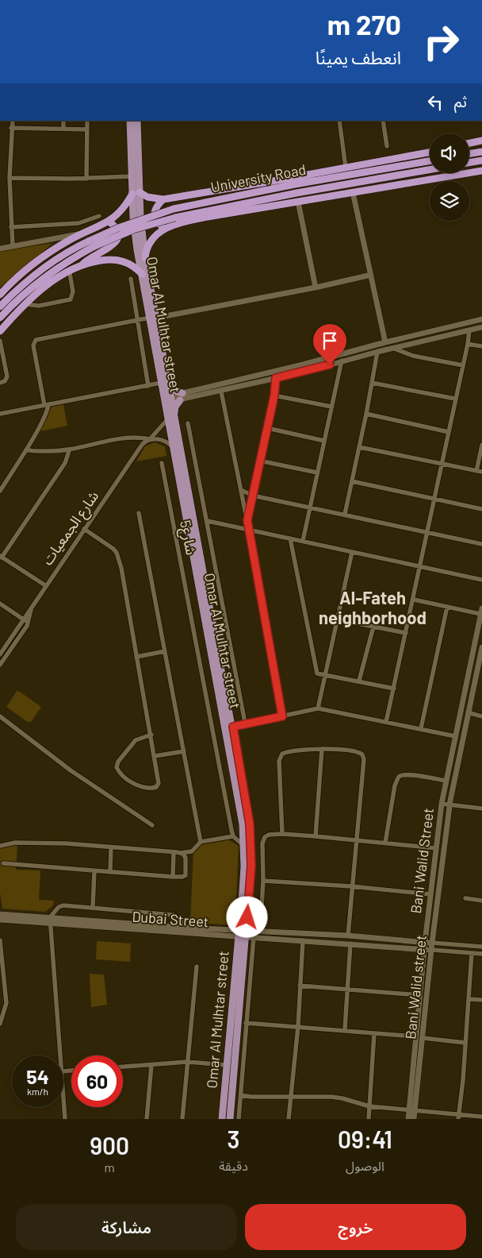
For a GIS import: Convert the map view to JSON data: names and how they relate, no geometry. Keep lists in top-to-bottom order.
{
  "streets": {
    "highway": ["University Road"],
    "main road": ["Omar Al Mulhtar street"],
    "street": [
      "شارع الجمعيات",
      "شارع5",
      "Bani Walid Street",
      "Dubai Street",
      "Bani Walid street"
    ]
  },
  "crossings": [
    ["Omar Al Mulhtar street", "شارع الجمعيات"],
    ["Omar Al Mulhtar street", "Dubai Street"],
    ["Bani Walid Street", "Dubai Street"],
    ["Bani Walid Street", "Bani Walid street"],
    ["Dubai Street", "Bani Walid street"]
  ],
  "districts": ["Al-Fateh neighborhood"],
  "page": {
    "turn": ["270 m", "انعطف يمينًا"],
    "then": "ثم",
    "speed": "54 km/h",
    "limit": "60",
    "eta": [
      "09:41",
      "الوصول",
      "3",
      "دقيقة",
      "900",
      "m"
    ],
    "buttons": ["خروج", "مشاركة"]
  }
}
